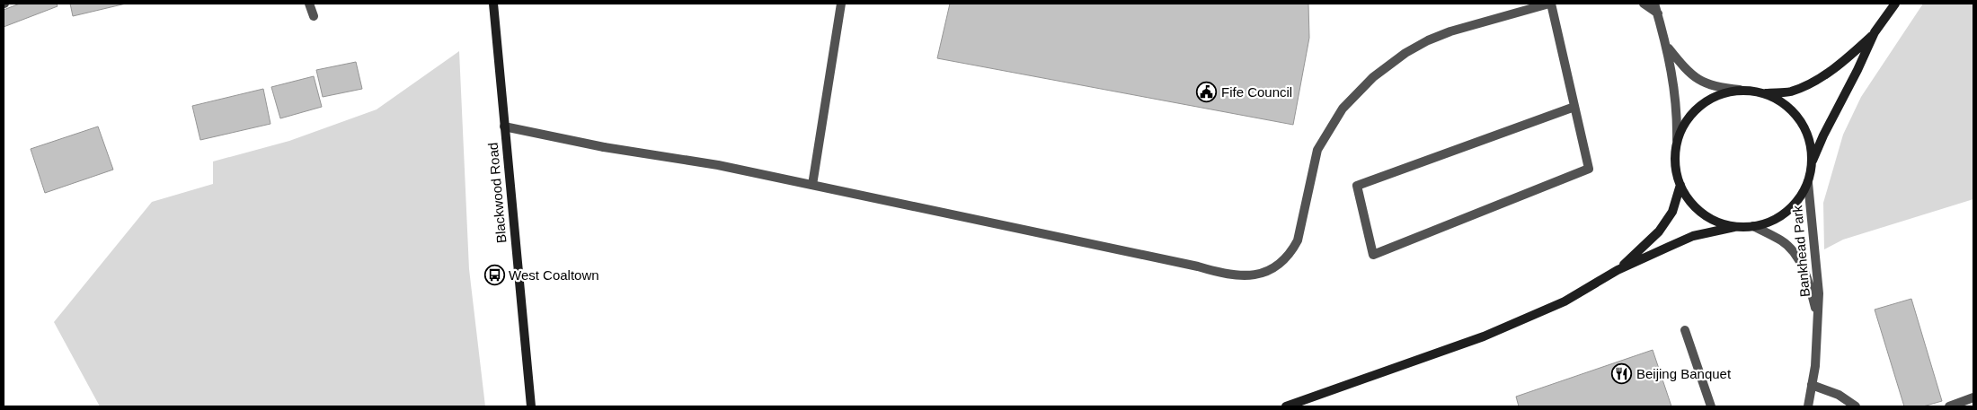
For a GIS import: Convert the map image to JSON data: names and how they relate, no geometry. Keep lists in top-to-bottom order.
{
  "streets": {
    "main road": ["Blackwood Road"],
    "street": ["Bankhead Park"]
  },
  "places": {
    "public building": ["Fife Council"],
    "bus stop": ["West Coaltown"],
    "restaurant": ["Beijing Banquet"]
  }
}
